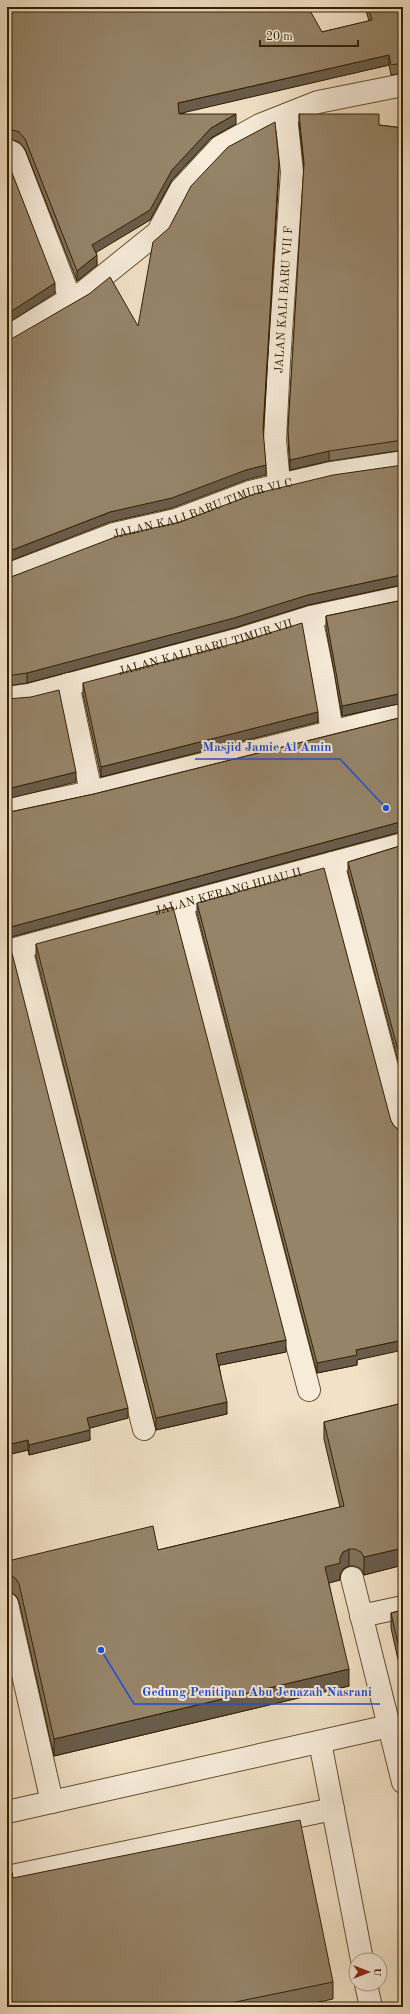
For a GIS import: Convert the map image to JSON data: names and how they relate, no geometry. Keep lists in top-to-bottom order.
{
  "streets": {
    "street": [
      "JALAN KALI BARU VII F",
      "JALAN KALI BARU TIMUR VI C",
      "JALAN KALI BARU TIMUR VII",
      "JALAN KERANG HIJAU II"
    ]
  },
  "crossings": [
    ["JALAN KALI BARU VII F", "JALAN KALI BARU TIMUR VI C"]
  ],
  "places": ["Masjid Jamie Al Amin", "Gedung Penitipan Abu Jenazah Nasrani"],
  "scale_bar": "20 m",
  "north": "right"
}
